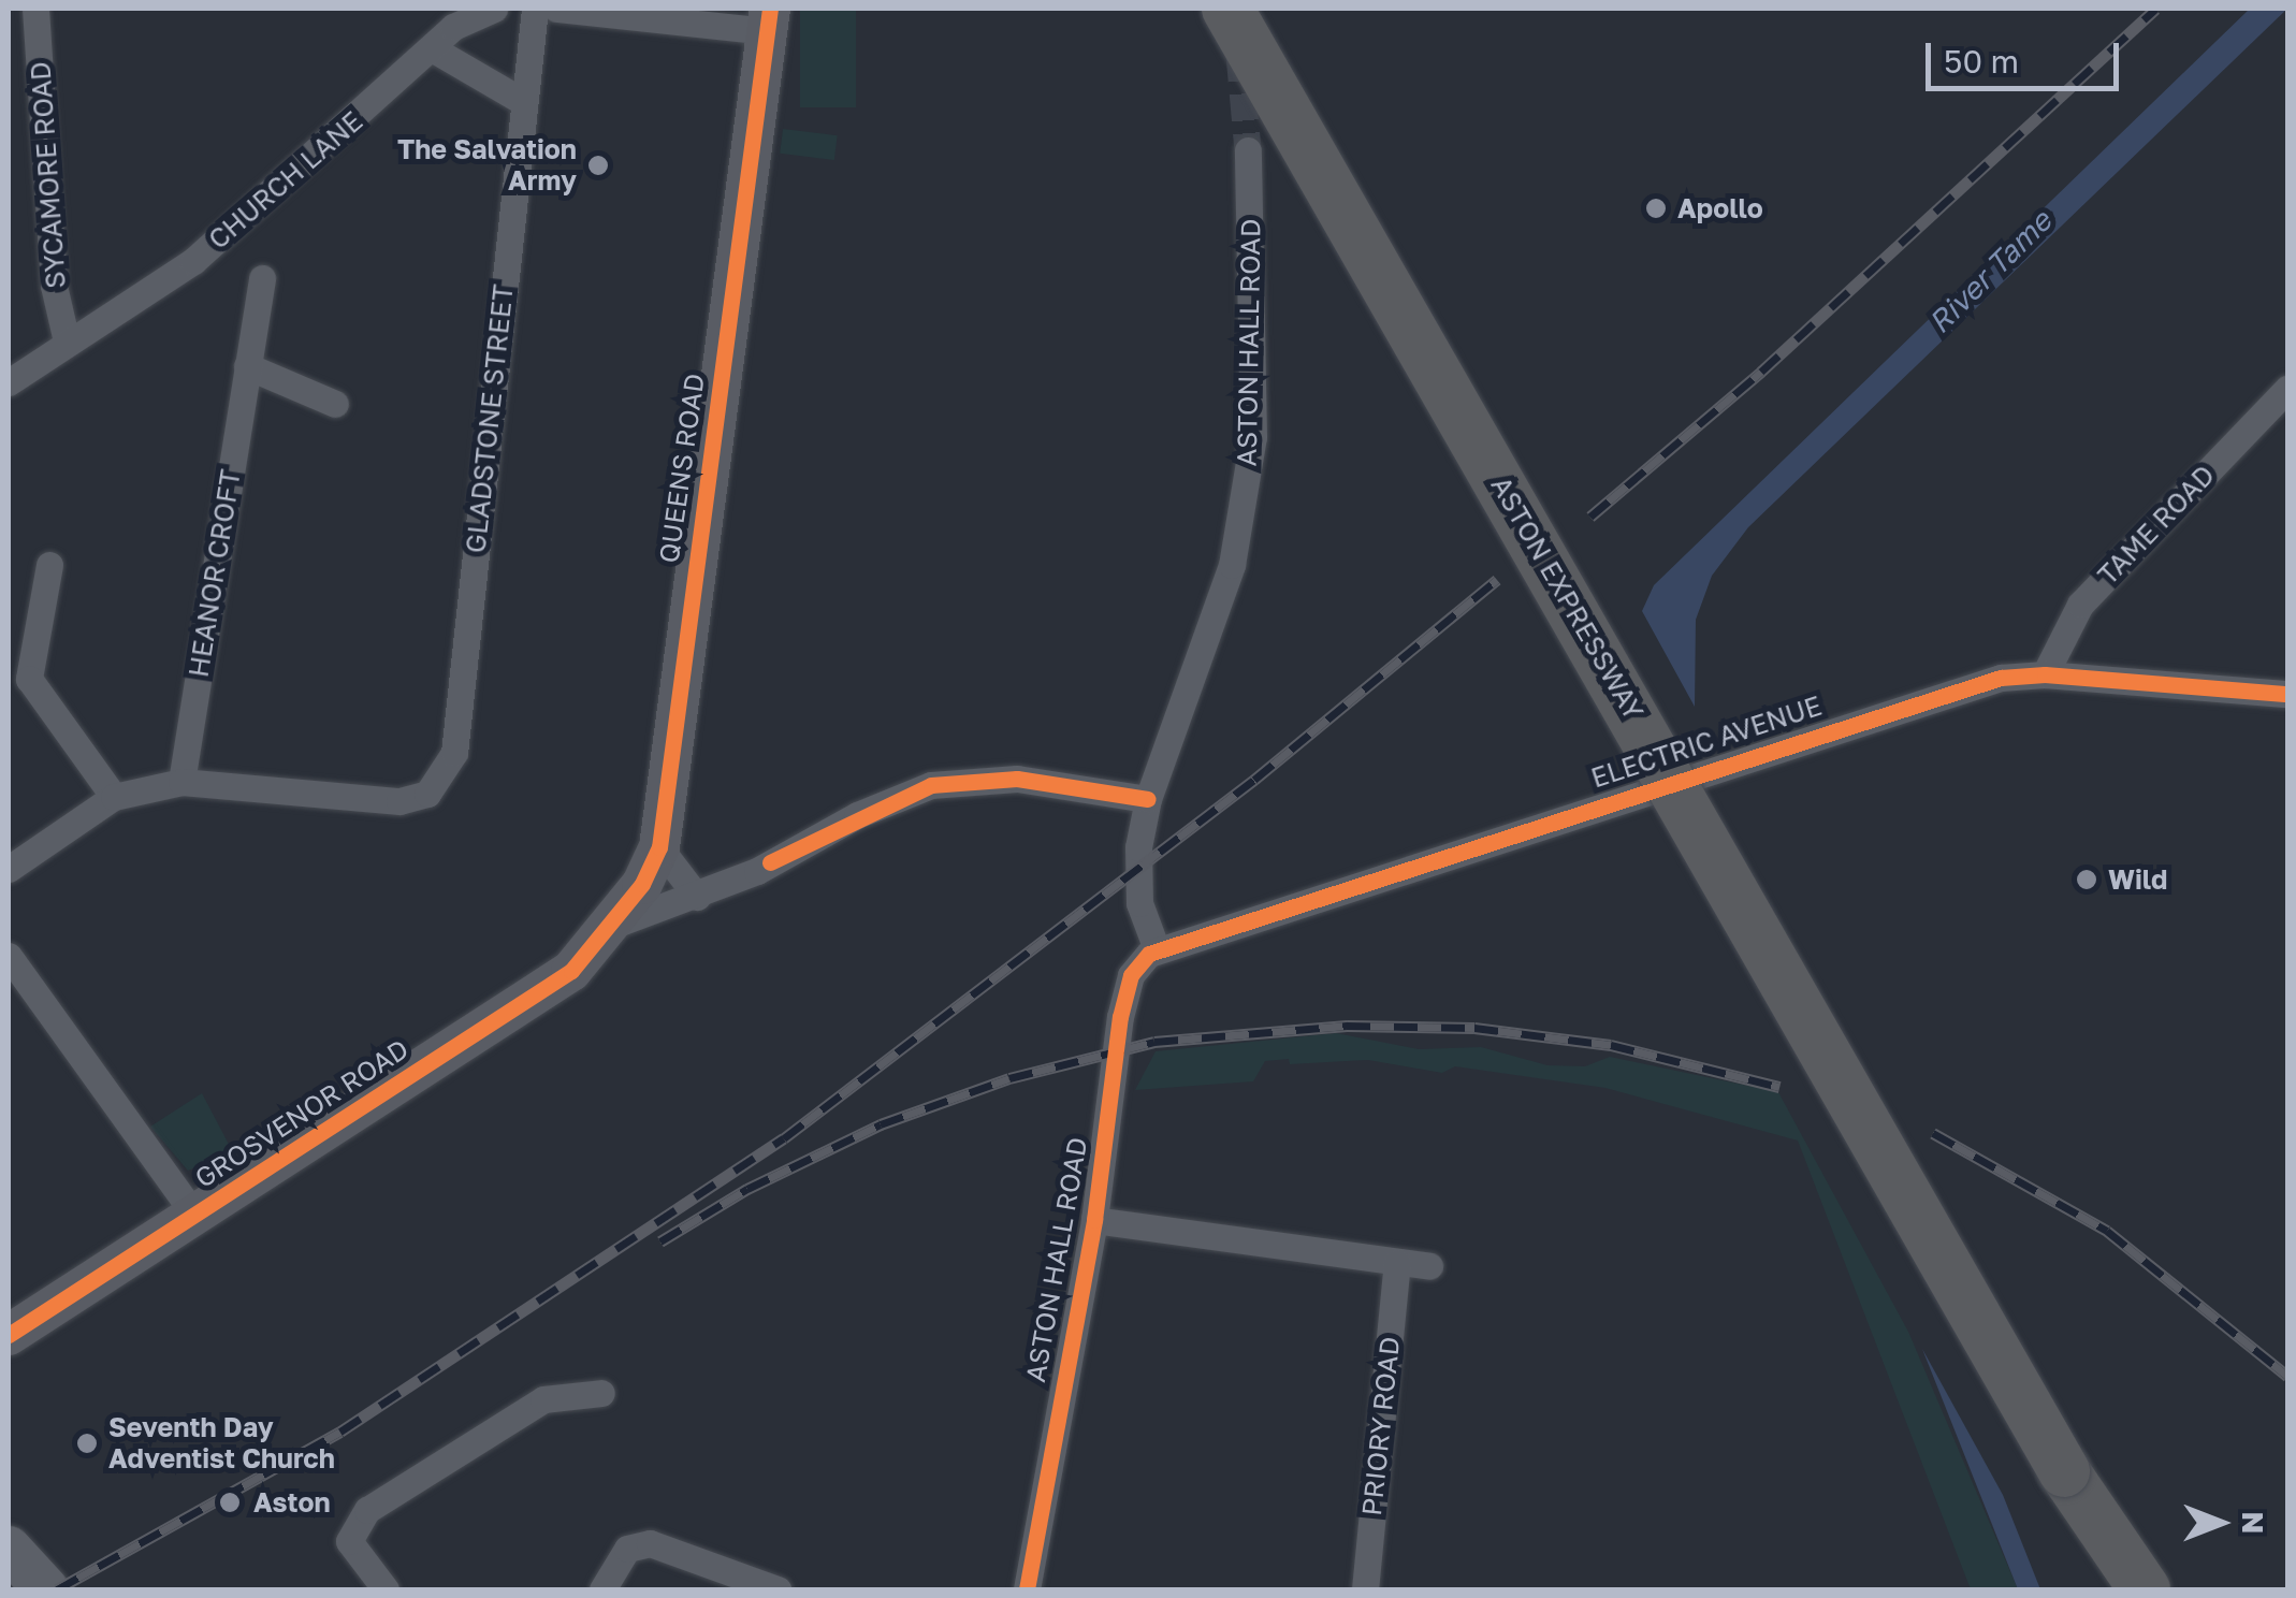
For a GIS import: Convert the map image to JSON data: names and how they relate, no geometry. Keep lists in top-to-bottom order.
{
  "streets": {
    "highway": ["ASTON EXPRESSWAY"],
    "main road": ["QUEENS ROAD", "GROSVENOR ROAD"],
    "street": [
      "SYCAMORE ROAD",
      "CHURCH LANE",
      "ASTON HALL ROAD",
      "GLADSTONE STREET",
      "TAME ROAD",
      "HEANOR CROFT",
      "ELECTRIC AVENUE",
      "PRIORY ROAD"
    ]
  },
  "crossings": [
    ["SYCAMORE ROAD", "CHURCH LANE"],
    ["ASTON HALL ROAD", "ELECTRIC AVENUE"],
    ["ASTON HALL ROAD", "GROSVENOR ROAD"],
    ["GLADSTONE STREET", "HEANOR CROFT"],
    ["QUEENS ROAD", "GROSVENOR ROAD"],
    ["TAME ROAD", "ELECTRIC AVENUE"]
  ],
  "water": ["River Tame"],
  "places": [
    "The Salvation Army",
    "Apollo",
    "Wild",
    "Seventh Day Adventist Church",
    "Aston"
  ],
  "scale_bar": "50 m",
  "north": "right"
}
